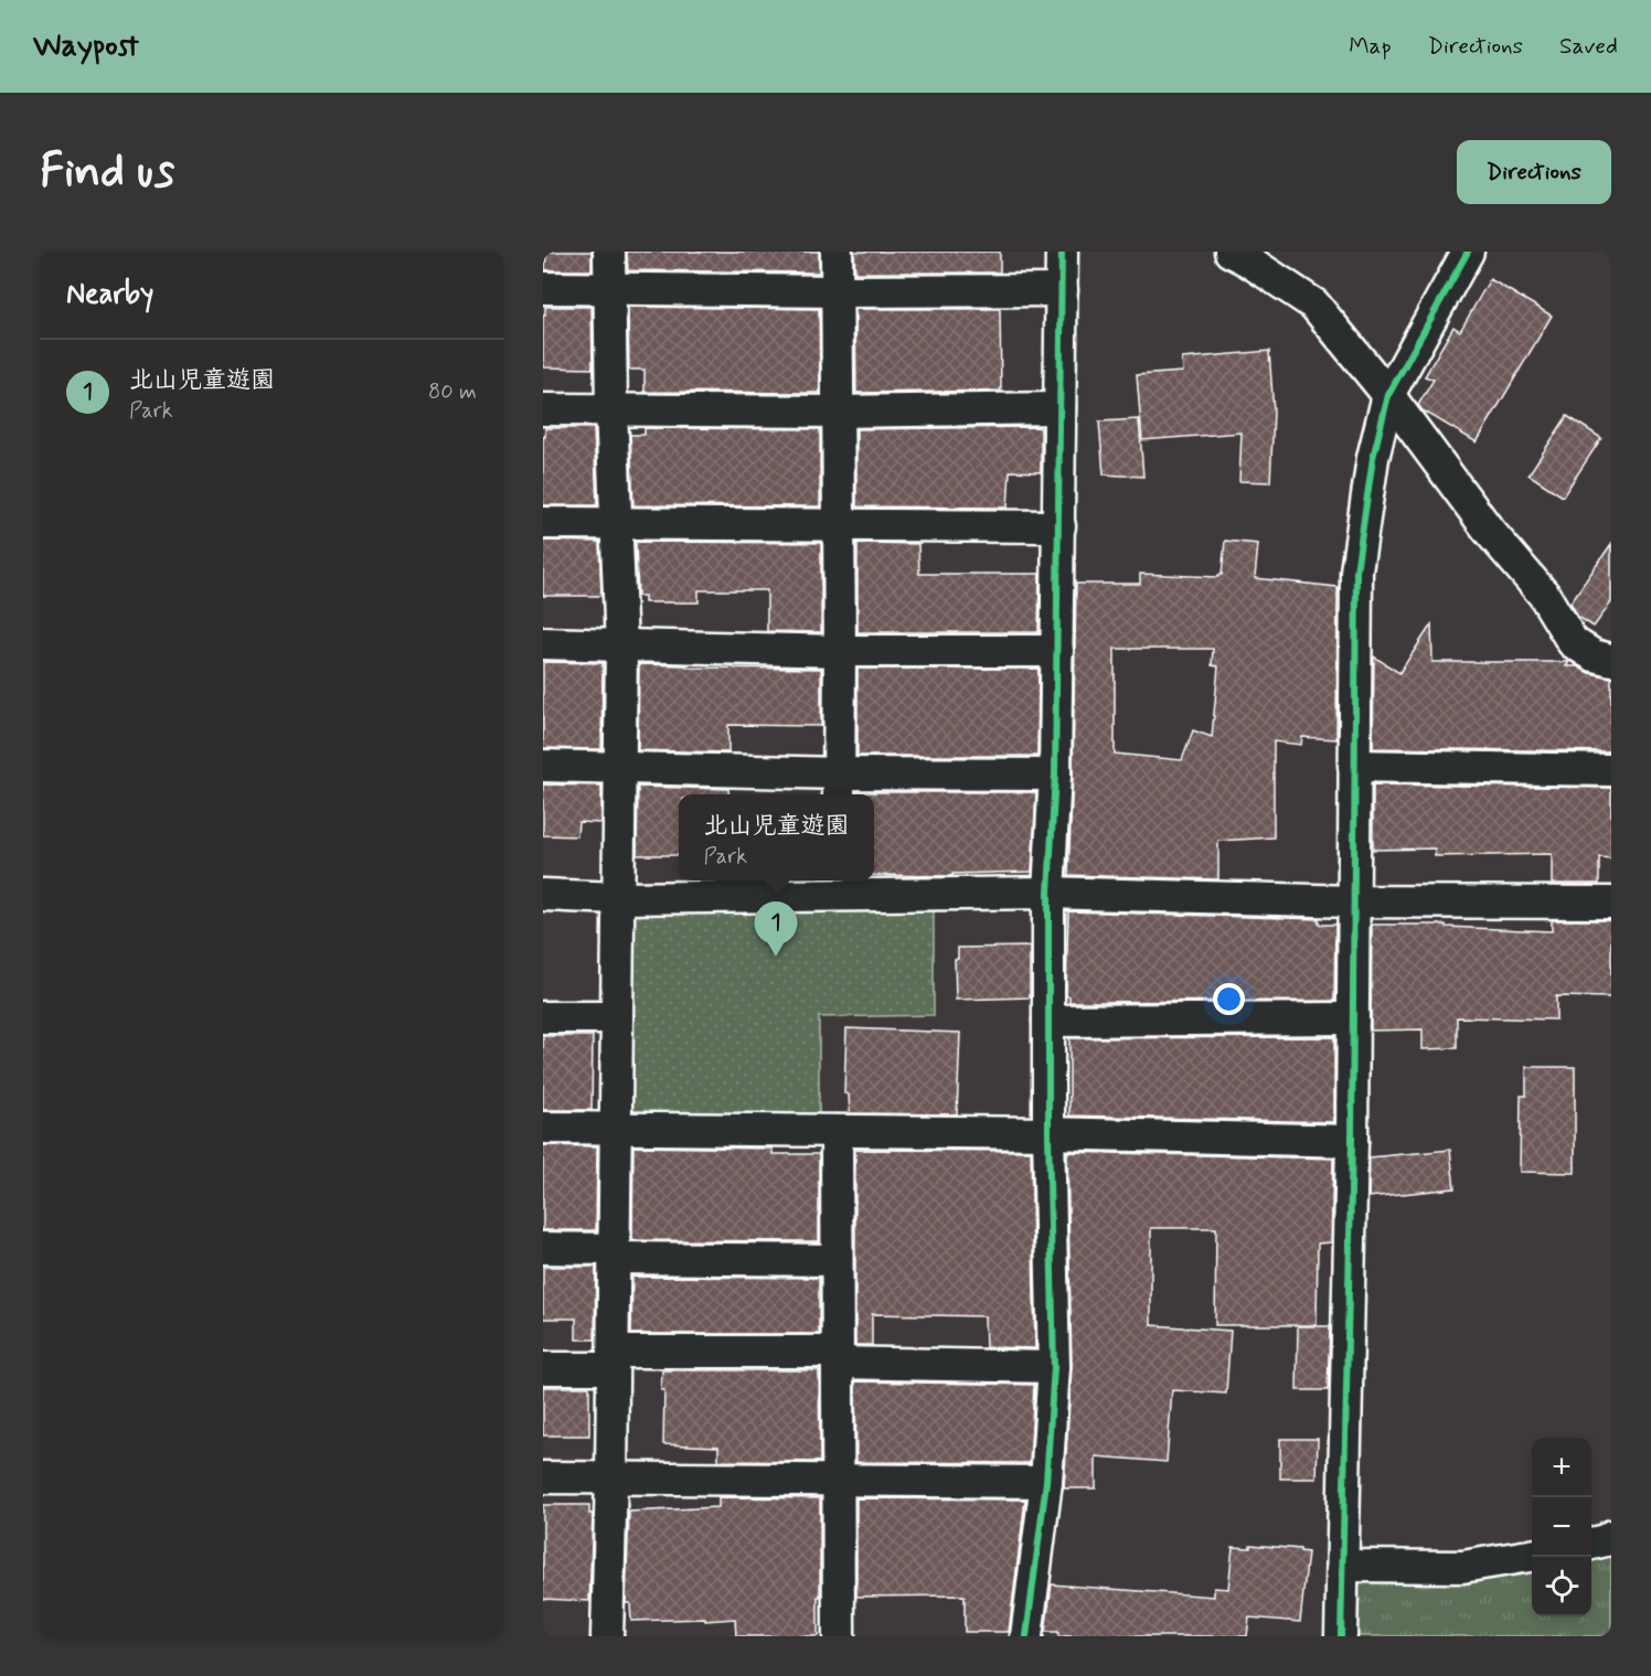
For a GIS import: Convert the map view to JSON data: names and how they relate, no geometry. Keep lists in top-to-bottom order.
{
  "page": {
    "header": "Waypost",
    "nav": ["Map", "Directions", "Saved"],
    "buttons": "Directions",
    "title": "Find us",
    "heading": "Nearby",
    "list": [
      {
        "mark": "1",
        "name": "北山児童遊園",
        "note": "Park",
        "value": "80 m"
      }
    ],
    "popup": ["北山児童遊園", "Park"],
    "pins": "1",
    "map_buttons": ["+", "−"]
  }
}
